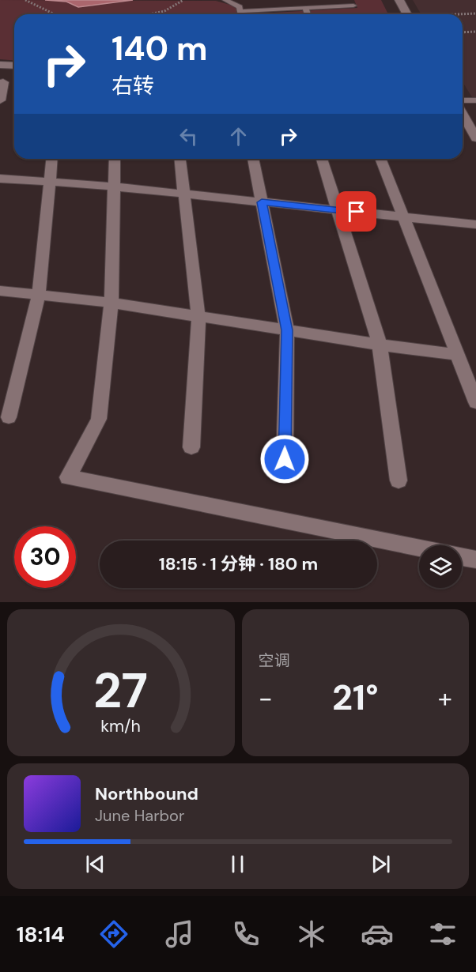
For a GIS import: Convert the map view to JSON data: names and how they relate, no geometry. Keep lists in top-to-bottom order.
{
  "page": {
    "turn": ["140 m", "右转"],
    "limit": "30",
    "trip": "18:15 · 1 分钟 · 180 m",
    "tile": "空调",
    "heat": ["−", "21°", "+"],
    "song": ["Northbound", "June Harbor"],
    "tabs": "18:14",
    "gauge": ["27", "km/h"]
  }
}
